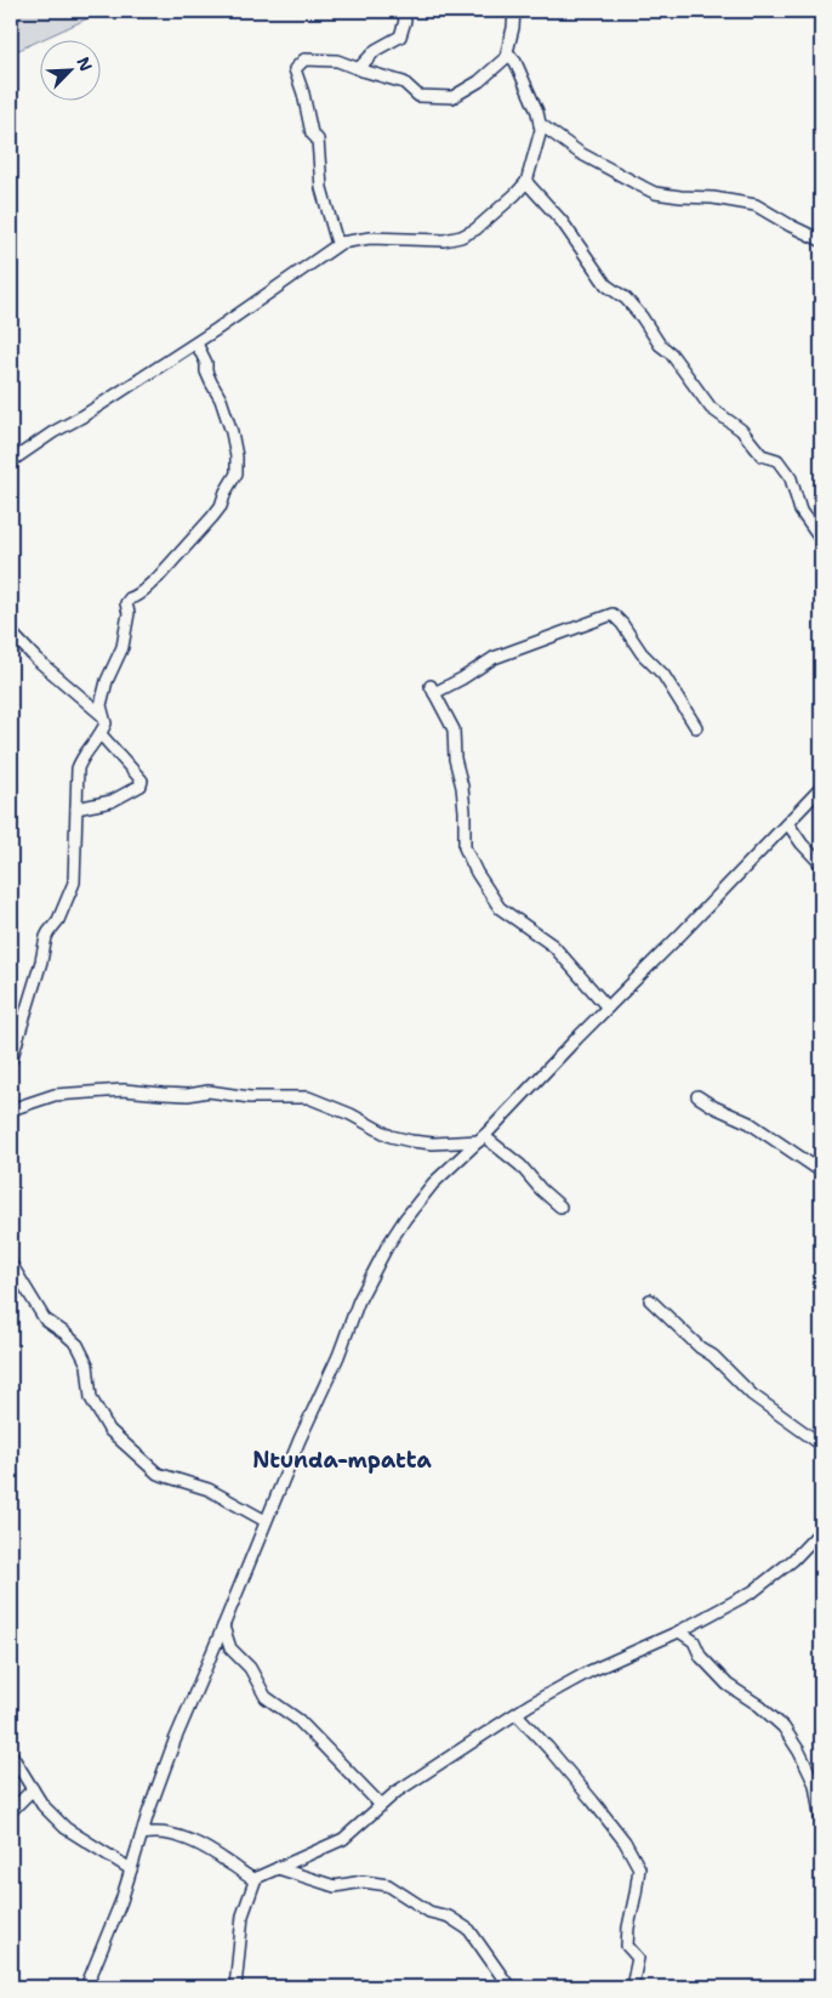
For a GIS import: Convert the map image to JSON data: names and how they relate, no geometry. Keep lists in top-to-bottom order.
{
  "districts": ["Ntunda-mpatta"],
  "north": "top right"
}
